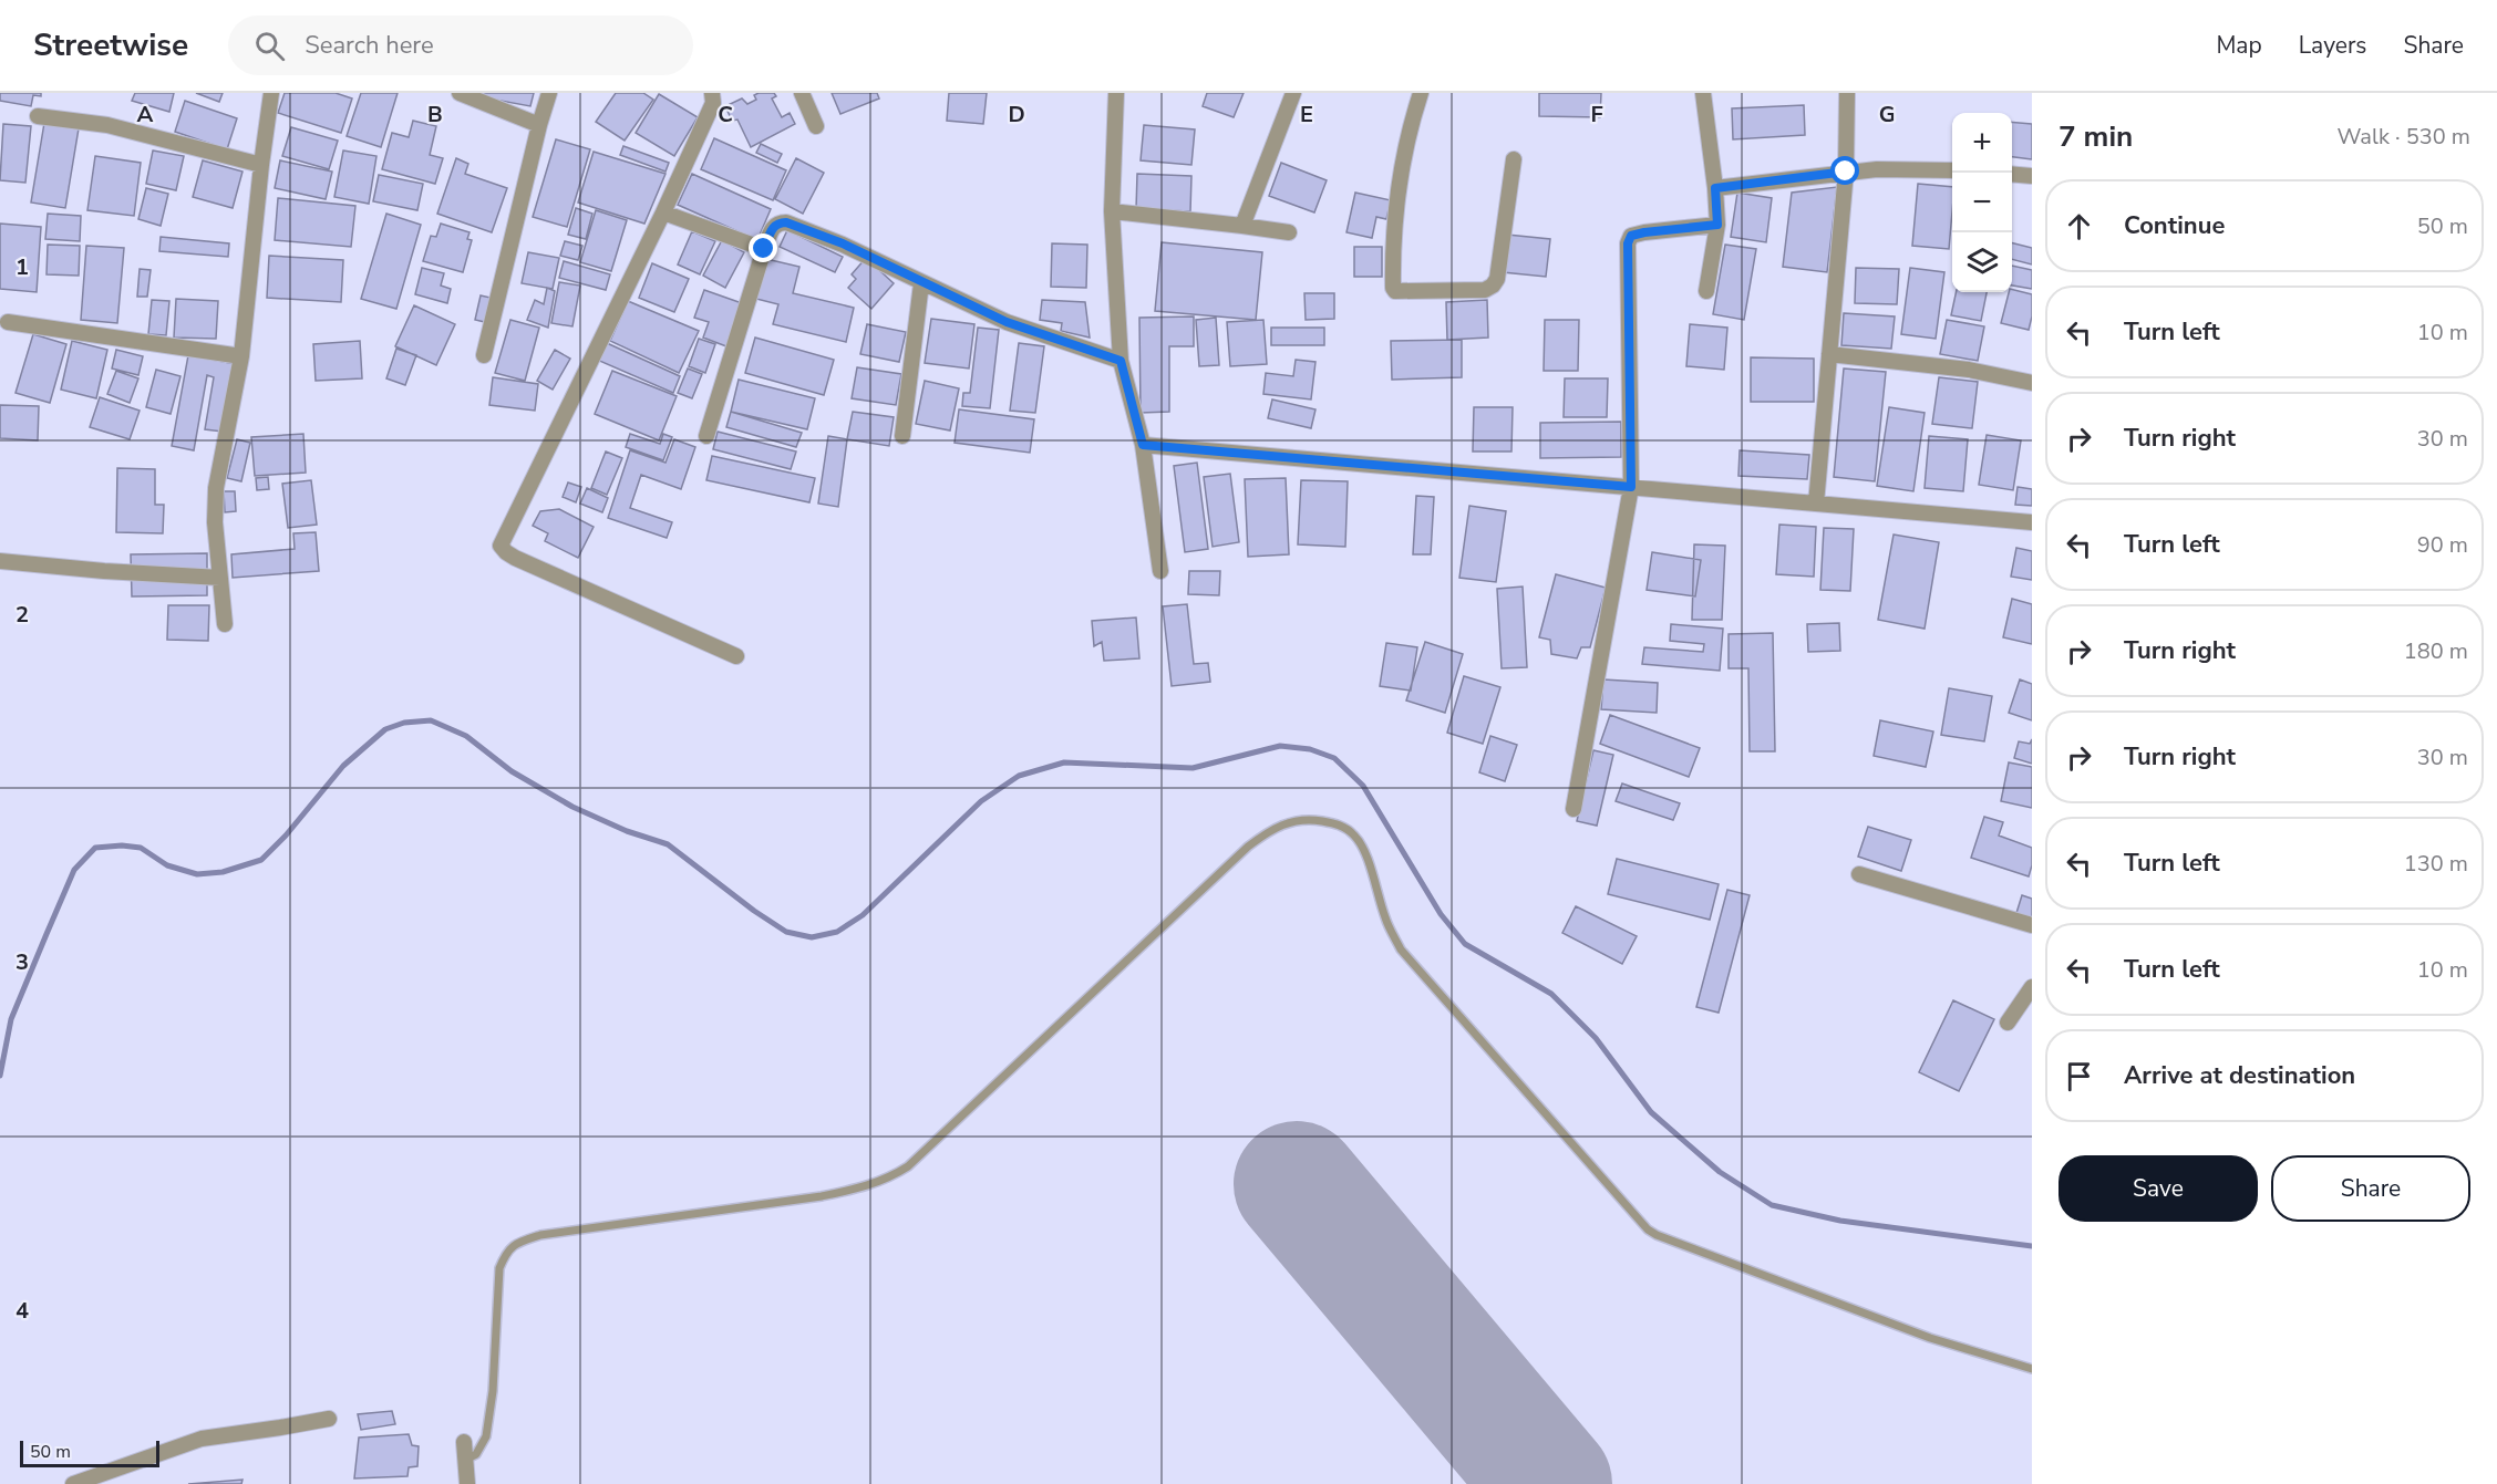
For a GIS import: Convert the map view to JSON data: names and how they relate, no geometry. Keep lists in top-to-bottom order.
{
  "scale_bar": "50 m",
  "page": {
    "header": "Streetwise",
    "search": "Search here",
    "nav": ["Map", "Layers", "Share"],
    "heading": ["7 min", "Walk · 530 m"],
    "map_buttons": ["+", "−"],
    "list": [
      ["Continue", "50 m"],
      ["Turn left", "10 m"],
      ["Turn right", "30 m"],
      ["Turn left", "90 m"],
      ["Turn right", "180 m"],
      ["Turn right", "30 m"],
      ["Turn left", "130 m"],
      ["Turn left", "10 m"],
      "Arrive at destination"
    ],
    "buttons": ["Save", "Share"],
    "scale": "50 m"
  },
  "grid": {
    "columns": [
      "A",
      "B",
      "C",
      "D",
      "E",
      "F",
      "G"
    ],
    "rows": [
      "1",
      "2",
      "3",
      "4"
    ]
  }
}
